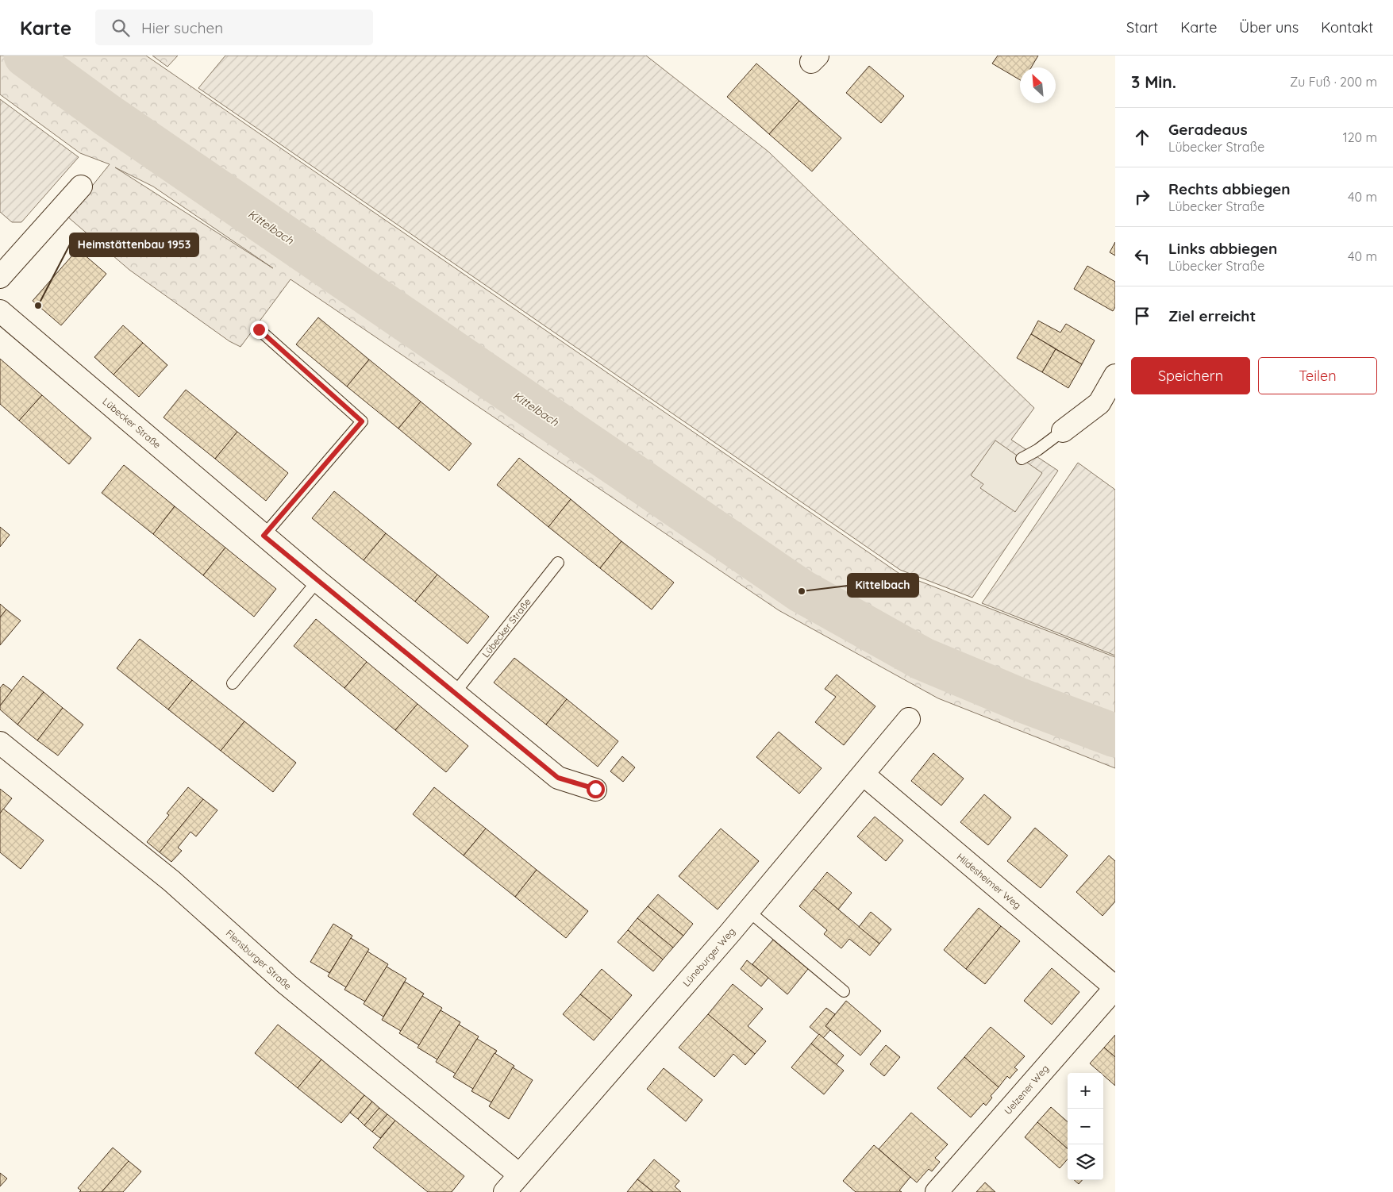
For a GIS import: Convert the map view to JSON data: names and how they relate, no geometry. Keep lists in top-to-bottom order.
{
  "streets": {
    "street": [
      "Lübecker Straße",
      "Hildesheimer Weg",
      "Lüneburger Weg",
      "Flensburger Straße",
      "Uelzener Weg"
    ]
  },
  "crossings": [
    ["Hildesheimer Weg", "Lüneburger Weg"],
    ["Hildesheimer Weg", "Uelzener Weg"],
    ["Lüneburger Weg", "Flensburger Straße"]
  ],
  "water": ["Kittelbach"],
  "places": ["Heimstättenbau 1953", "Kittelbach"],
  "north": "top left",
  "page": {
    "header": "Karte",
    "search": "Hier suchen",
    "nav": [
      "Start",
      "Karte",
      "Über uns",
      "Kontakt"
    ],
    "heading": ["3 Min.", "Zu Fuß · 200 m"],
    "list": [
      ["Geradeaus", "Lübecker Straße", "120 m"],
      ["Rechts abbiegen", "Lübecker Straße", "40 m"],
      ["Links abbiegen", "Lübecker Straße", "40 m"],
      "Ziel erreicht"
    ],
    "buttons": ["Speichern", "Teilen"],
    "map_buttons": ["+", "−"]
  }
}
